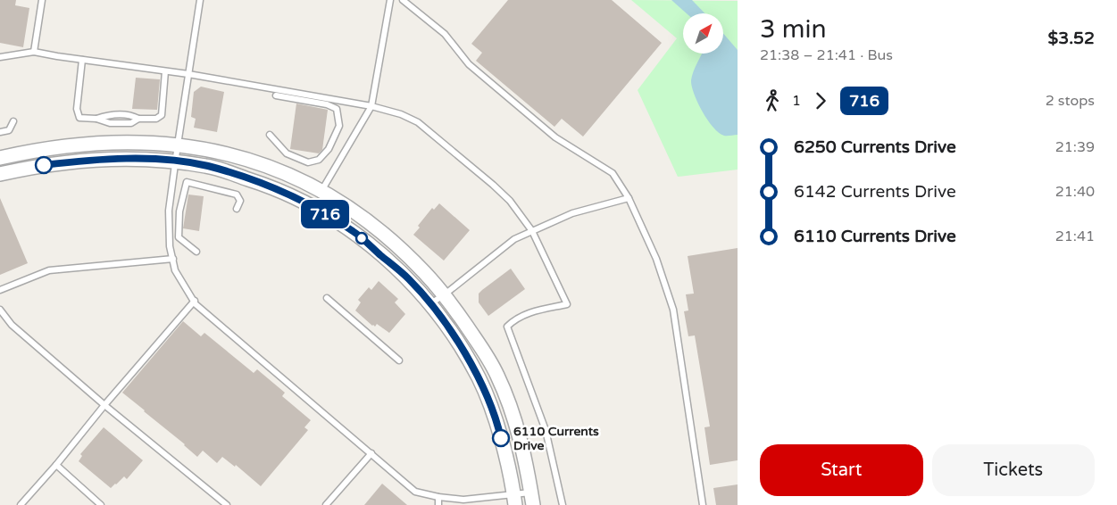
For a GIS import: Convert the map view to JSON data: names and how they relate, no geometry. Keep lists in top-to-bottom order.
{
  "places": ["6110 Currents Drive"],
  "lines": ["bus line 716"],
  "north": "top right",
  "page": {
    "on_map": "716",
    "heading": ["3 min", "21:38 – 21:41 · Bus", "$3.52"],
    "legs": ["1", "716", "2 stops"],
    "list": [
      {
        "name": "6250 Currents Drive",
        "value": "21:39"
      },
      {
        "name": "6142 Currents Drive",
        "value": "21:40"
      },
      {
        "name": "6110 Currents Drive",
        "value": "21:41"
      }
    ],
    "buttons": ["Start", "Tickets"]
  }
}
